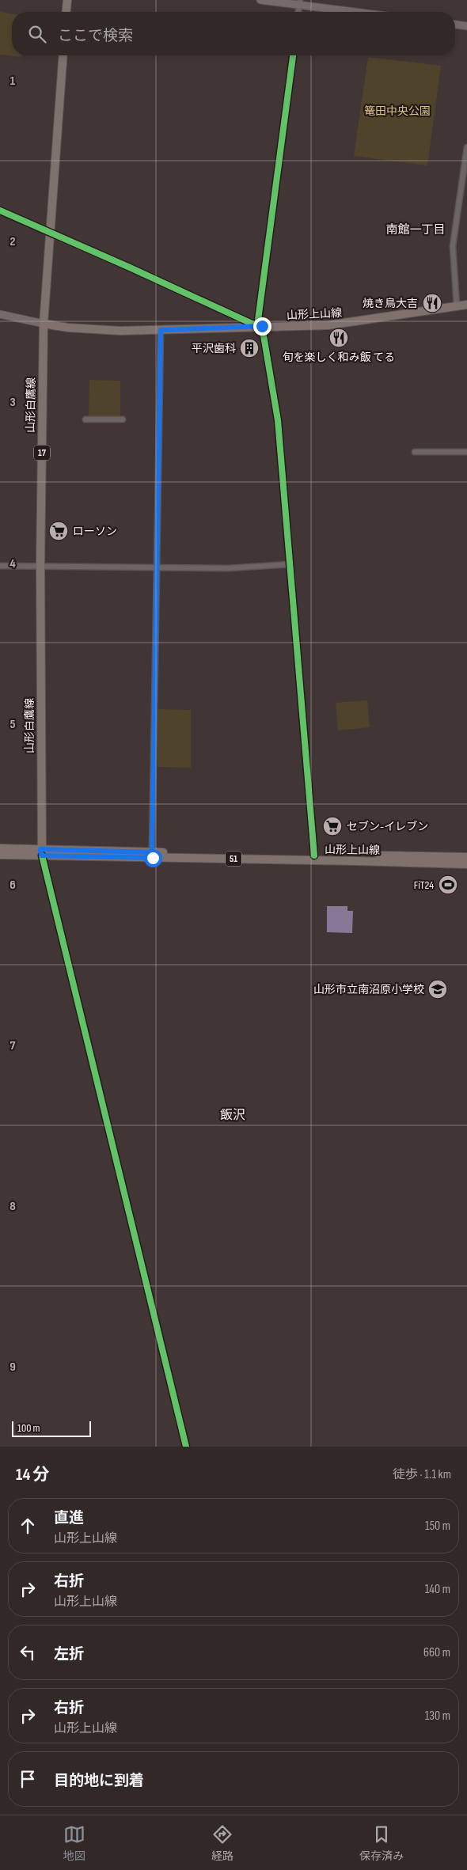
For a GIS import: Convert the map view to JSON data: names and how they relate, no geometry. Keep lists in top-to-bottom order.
{
  "streets": {
    "main road": [
      "山形上山線",
      "山形白鷹線",
      "17",
      "51"
    ]
  },
  "crossings": [
    ["山形上山線", "山形白鷹線"]
  ],
  "districts": ["南館一丁目", "飯沢"],
  "parks": ["篭田中央公園"],
  "places": {
    "restaurant": ["焼き鳥大吉", "旬を楽しく和み飯 てる"],
    "building": ["平沢歯科"],
    "supermarket": ["ローソン", "セブン-イレブン"],
    "sports": ["FiT24"],
    "school or university": ["山形市立南沼原小学校"]
  },
  "scale_bar": "100 m",
  "page": {
    "search": "ここで検索",
    "scale": "100 m",
    "heading": ["14 分", "徒歩 · 1.1 km"],
    "list": [
      ["直進", "山形上山線", "150 m"],
      ["右折", "山形上山線", "140 m"],
      ["左折", "660 m"],
      ["右折", "山形上山線", "130 m"],
      "目的地に到着"
    ],
    "nav": ["地図", "経路", "保存済み"]
  },
  "grid": {
    "rows": [
      "1",
      "2",
      "3",
      "4",
      "5",
      "6",
      "7",
      "8",
      "9"
    ]
  }
}
